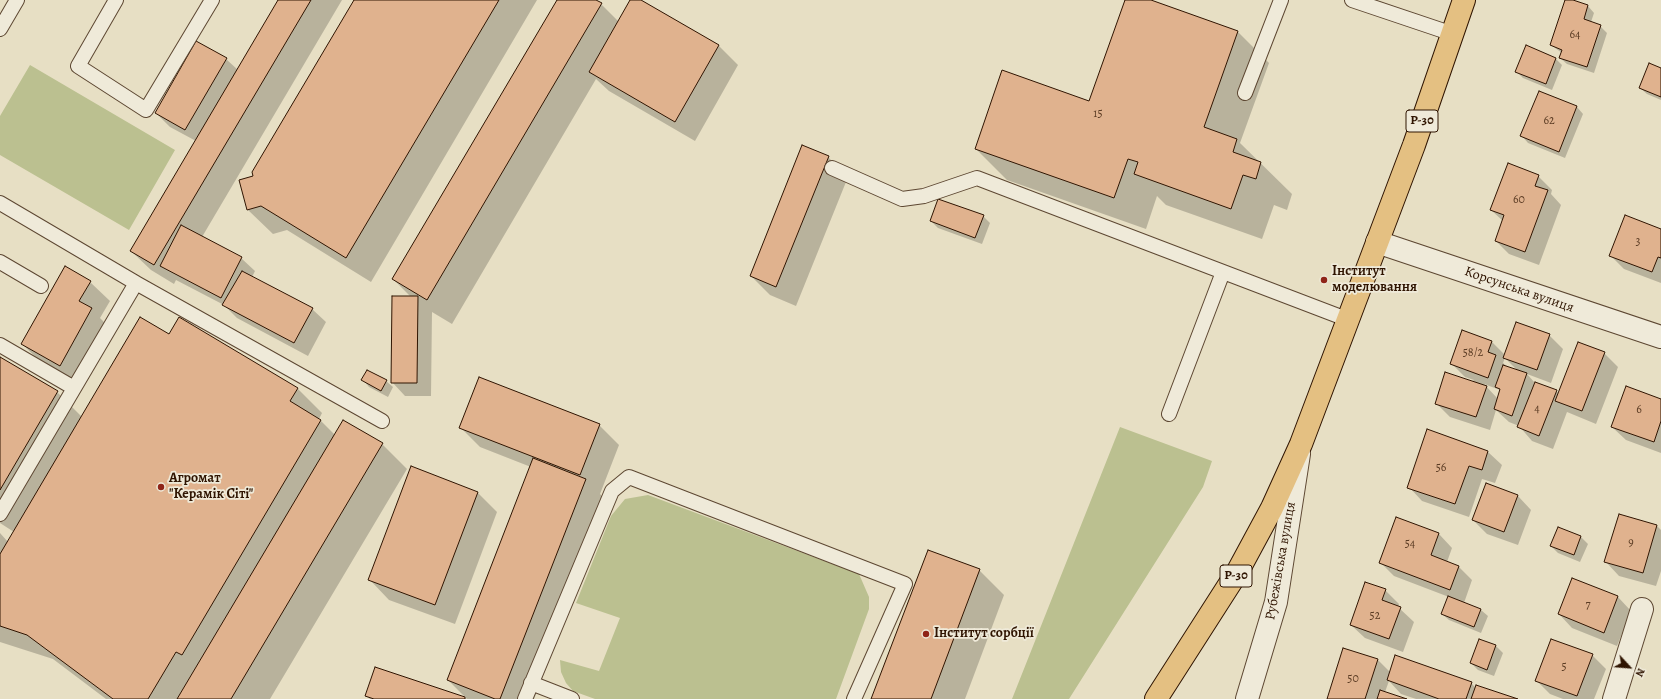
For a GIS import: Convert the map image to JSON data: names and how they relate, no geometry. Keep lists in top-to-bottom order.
{
  "streets": {
    "main road": ["Р-30"],
    "street": ["Корсунська вулиця", "Рубежівська вулиця"]
  },
  "crossings": [
    ["Р-30", "Корсунська вулиця"],
    ["Р-30", "Рубежівська вулиця"]
  ],
  "places": ["Інститут моделювання", "Агромат \"Керамік Сіті\"", "Інститут сорбції"],
  "house_numbers": [
    "64",
    "15",
    "62",
    "60",
    "3",
    "58/2",
    "4",
    "6",
    "56",
    "9",
    "54",
    "7",
    "52",
    "5",
    "50"
  ],
  "north": "bottom right"
}
